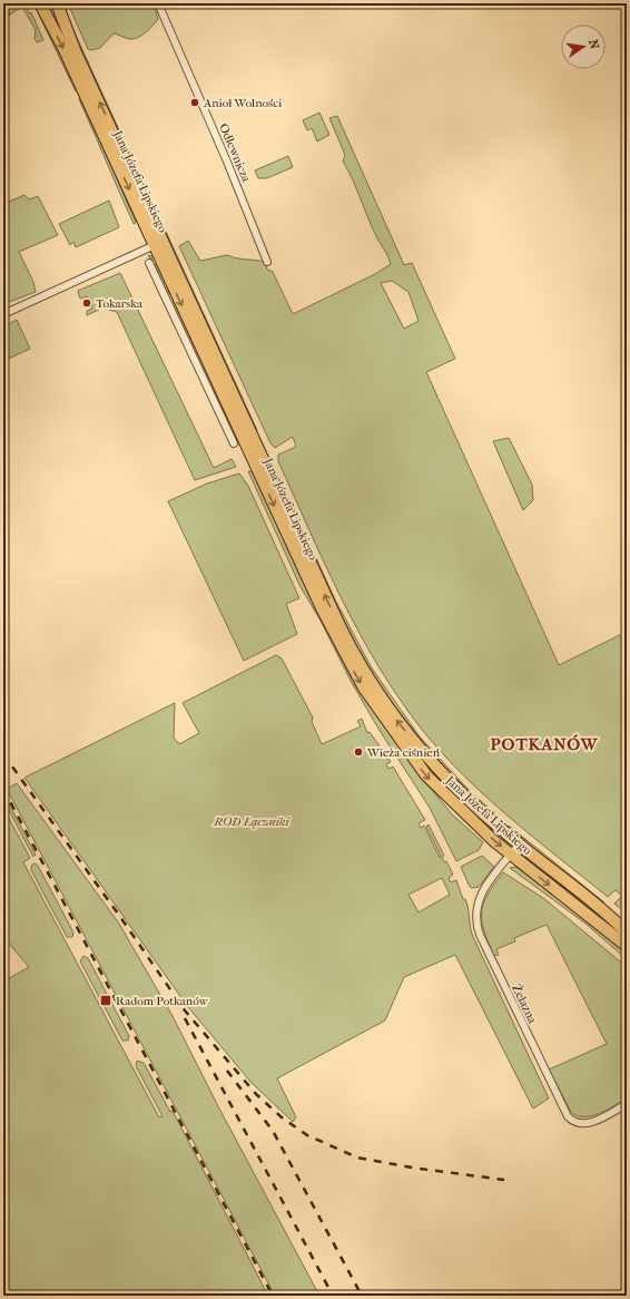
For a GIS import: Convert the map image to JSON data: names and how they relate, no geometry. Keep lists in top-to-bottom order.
{
  "streets": {
    "main road": ["Jana Józefa Lipskiego"],
    "street": ["Odlewnicza", "Żelazna"]
  },
  "crossings": [
    ["Jana Józefa Lipskiego", "Żelazna"]
  ],
  "districts": ["POTKANÓW"],
  "parks": ["ROD Łączniki"],
  "places": {
    "other": ["Anioł Wolności", "Tokarska", "Wieża ciśnień"],
    "transit": ["Radom Potkanów"]
  },
  "north": "right"
}
